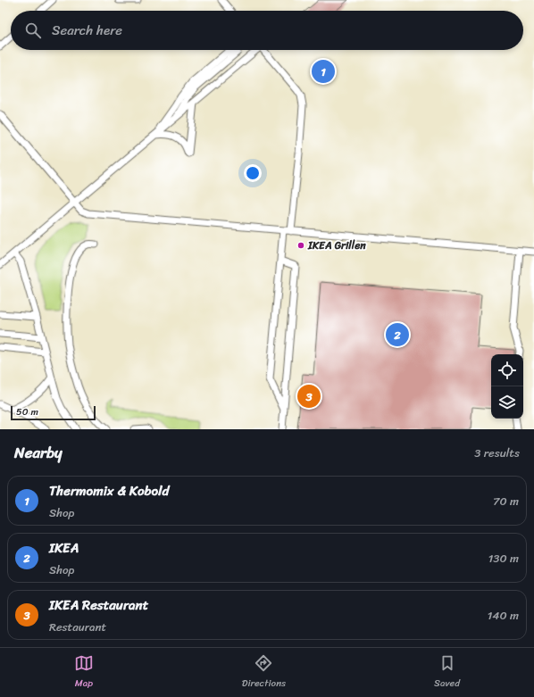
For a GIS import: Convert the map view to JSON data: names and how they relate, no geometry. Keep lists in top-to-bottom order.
{
  "places": ["IKEA Grillen"],
  "scale_bar": "50 m",
  "page": {
    "search": "Search here",
    "pins": ["1", "2", "3"],
    "scale": "50 m",
    "heading": ["Nearby", "3 results"],
    "list": [
      {
        "mark": "1",
        "name": "Thermomix & Kobold",
        "note": "Shop",
        "value": "70 m"
      },
      {
        "mark": "2",
        "name": "IKEA",
        "note": "Shop",
        "value": "130 m"
      },
      {
        "mark": "3",
        "name": "IKEA Restaurant",
        "note": "Restaurant",
        "value": "140 m"
      }
    ],
    "nav": ["Map", "Directions", "Saved"]
  }
}
